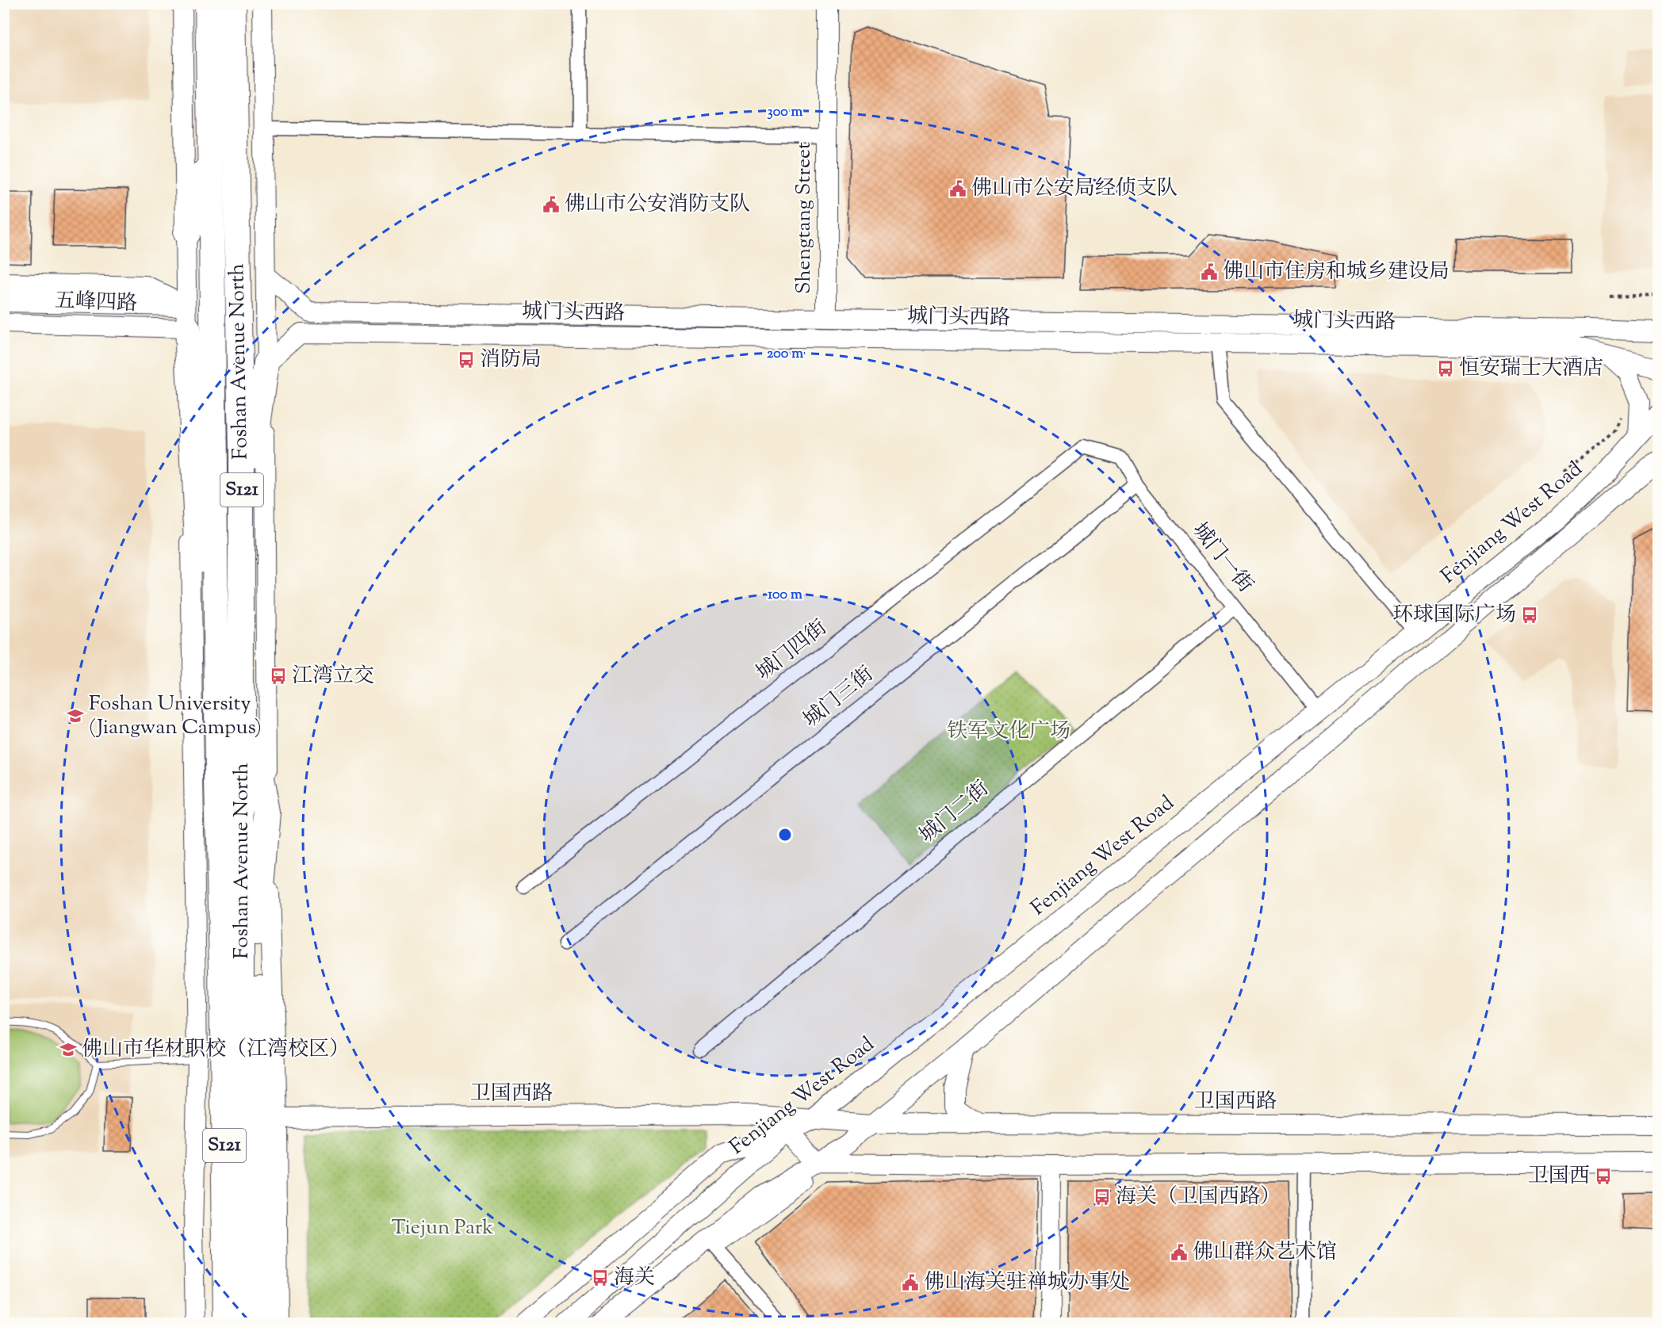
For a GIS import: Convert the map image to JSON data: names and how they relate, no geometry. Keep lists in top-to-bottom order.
{
  "streets": {
    "highway": ["Foshan Avenue North", "S121"],
    "main road": [
      "Shengtang Street",
      "五峰四路",
      "城门头西路",
      "Fenjiang West Road",
      "卫国西路"
    ],
    "street": [
      "城门一街",
      "城门四街",
      "城门三街",
      "城门二街"
    ]
  },
  "crossings": [
    ["Shengtang Street", "城门头西路"],
    ["城门头西路", "Foshan Avenue North"],
    ["Foshan Avenue North", "S121"],
    ["Fenjiang West Road", "城门一街"],
    ["Fenjiang West Road", "卫国西路"],
    ["城门一街", "城门四街"],
    ["城门一街", "城门三街"],
    ["城门一街", "城门二街"]
  ],
  "parks": ["铁军文化广场", "Tiejun Park"],
  "places": {
    "public building": [
      "佛山市公安局经侦支队",
      "佛山市公安消防支队",
      "佛山市住房和城乡建设局",
      "佛山群众艺术馆",
      "佛山海关驻禅城办事处"
    ],
    "bus stop": [
      "消防局",
      "恒安瑞士大酒店",
      "环球国际广场",
      "江湾立交",
      "卫国西",
      "海关（卫国西路）",
      "海关"
    ],
    "school or university": ["Foshan University (Jiangwan Campus)", "佛山市华材职校（江湾校区）"]
  },
  "rings": ["300 m", "200 m", "100 m"]
}
